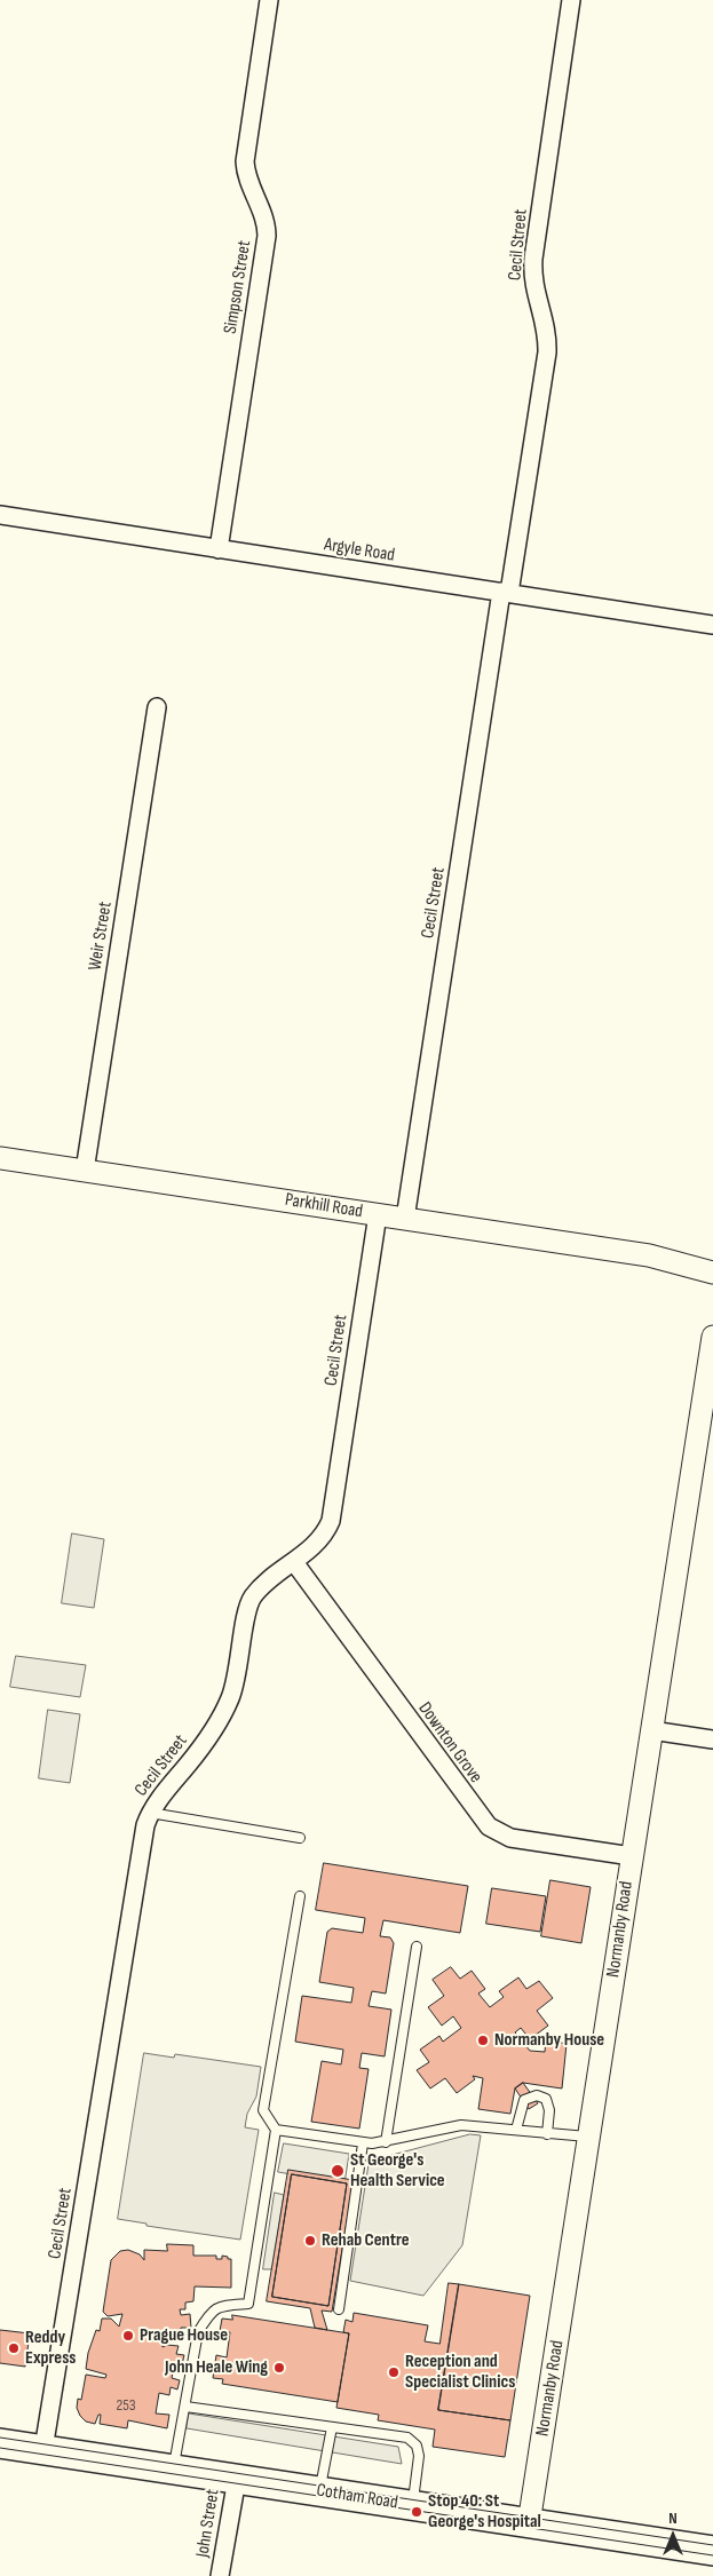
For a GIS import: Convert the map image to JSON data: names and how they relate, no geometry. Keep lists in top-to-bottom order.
{
  "streets": {
    "main road": ["Cotham Road"],
    "street": [
      "Cecil Street",
      "Simpson Street",
      "Argyle Road",
      "Weir Street",
      "Parkhill Road",
      "Downton Grove",
      "Normanby Road",
      "John Street"
    ]
  },
  "crossings": [
    ["Cecil Street", "Argyle Road"],
    ["Cecil Street", "Parkhill Road"],
    ["Cecil Street", "Downton Grove"],
    ["Cecil Street", "Cotham Road"],
    ["Simpson Street", "Argyle Road"],
    ["Weir Street", "Parkhill Road"],
    ["Downton Grove", "Normanby Road"],
    ["Normanby Road", "Cotham Road"],
    ["Cotham Road", "John Street"]
  ],
  "places": [
    "Normanby House",
    "St George's Health Service",
    "Rehab Centre",
    "Prague House",
    "Reddy Express",
    "John Heale Wing",
    "Reception and Specialist Clinics",
    "Stop 40: St George's Hospital"
  ],
  "house_numbers": ["253"],
  "north": "top"
}
